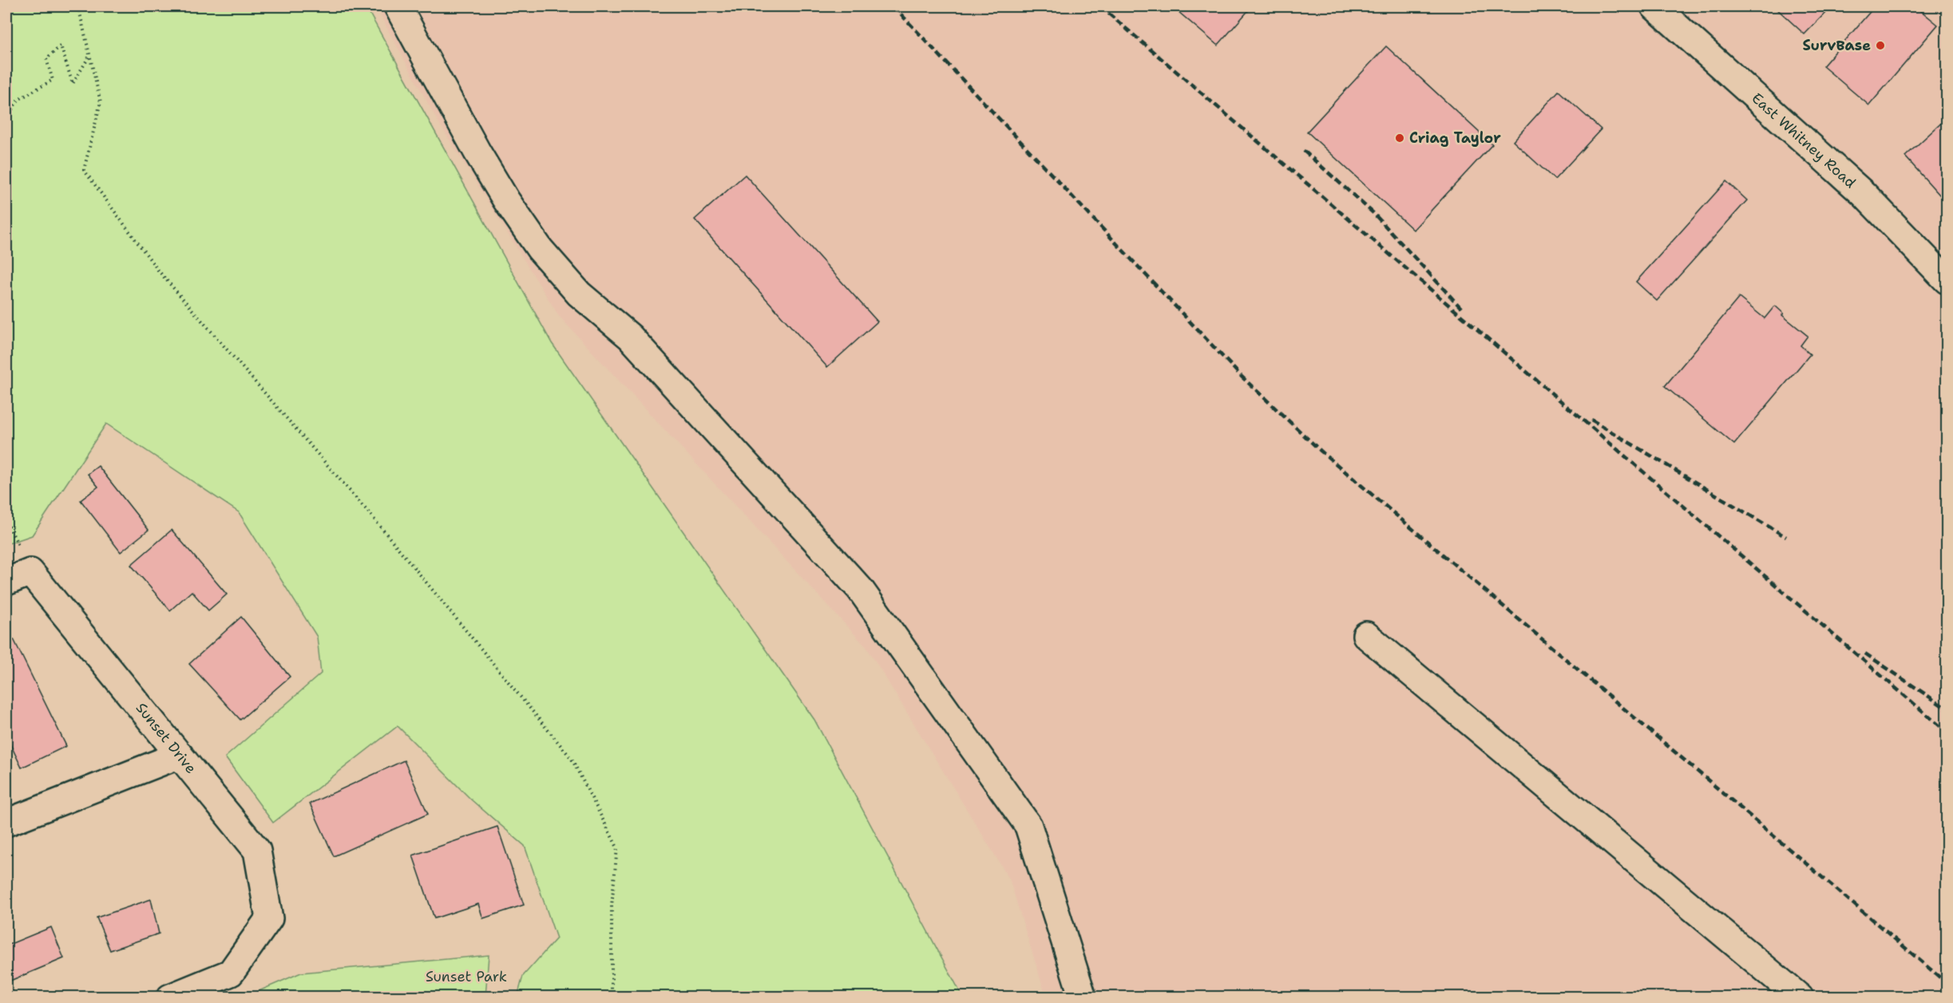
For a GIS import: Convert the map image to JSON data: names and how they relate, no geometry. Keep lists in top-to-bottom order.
{
  "streets": {
    "street": ["East Whitney Road", "Sunset Drive"]
  },
  "parks": ["Sunset Park"],
  "places": ["SurvBase", "Criag Taylor"]
}
